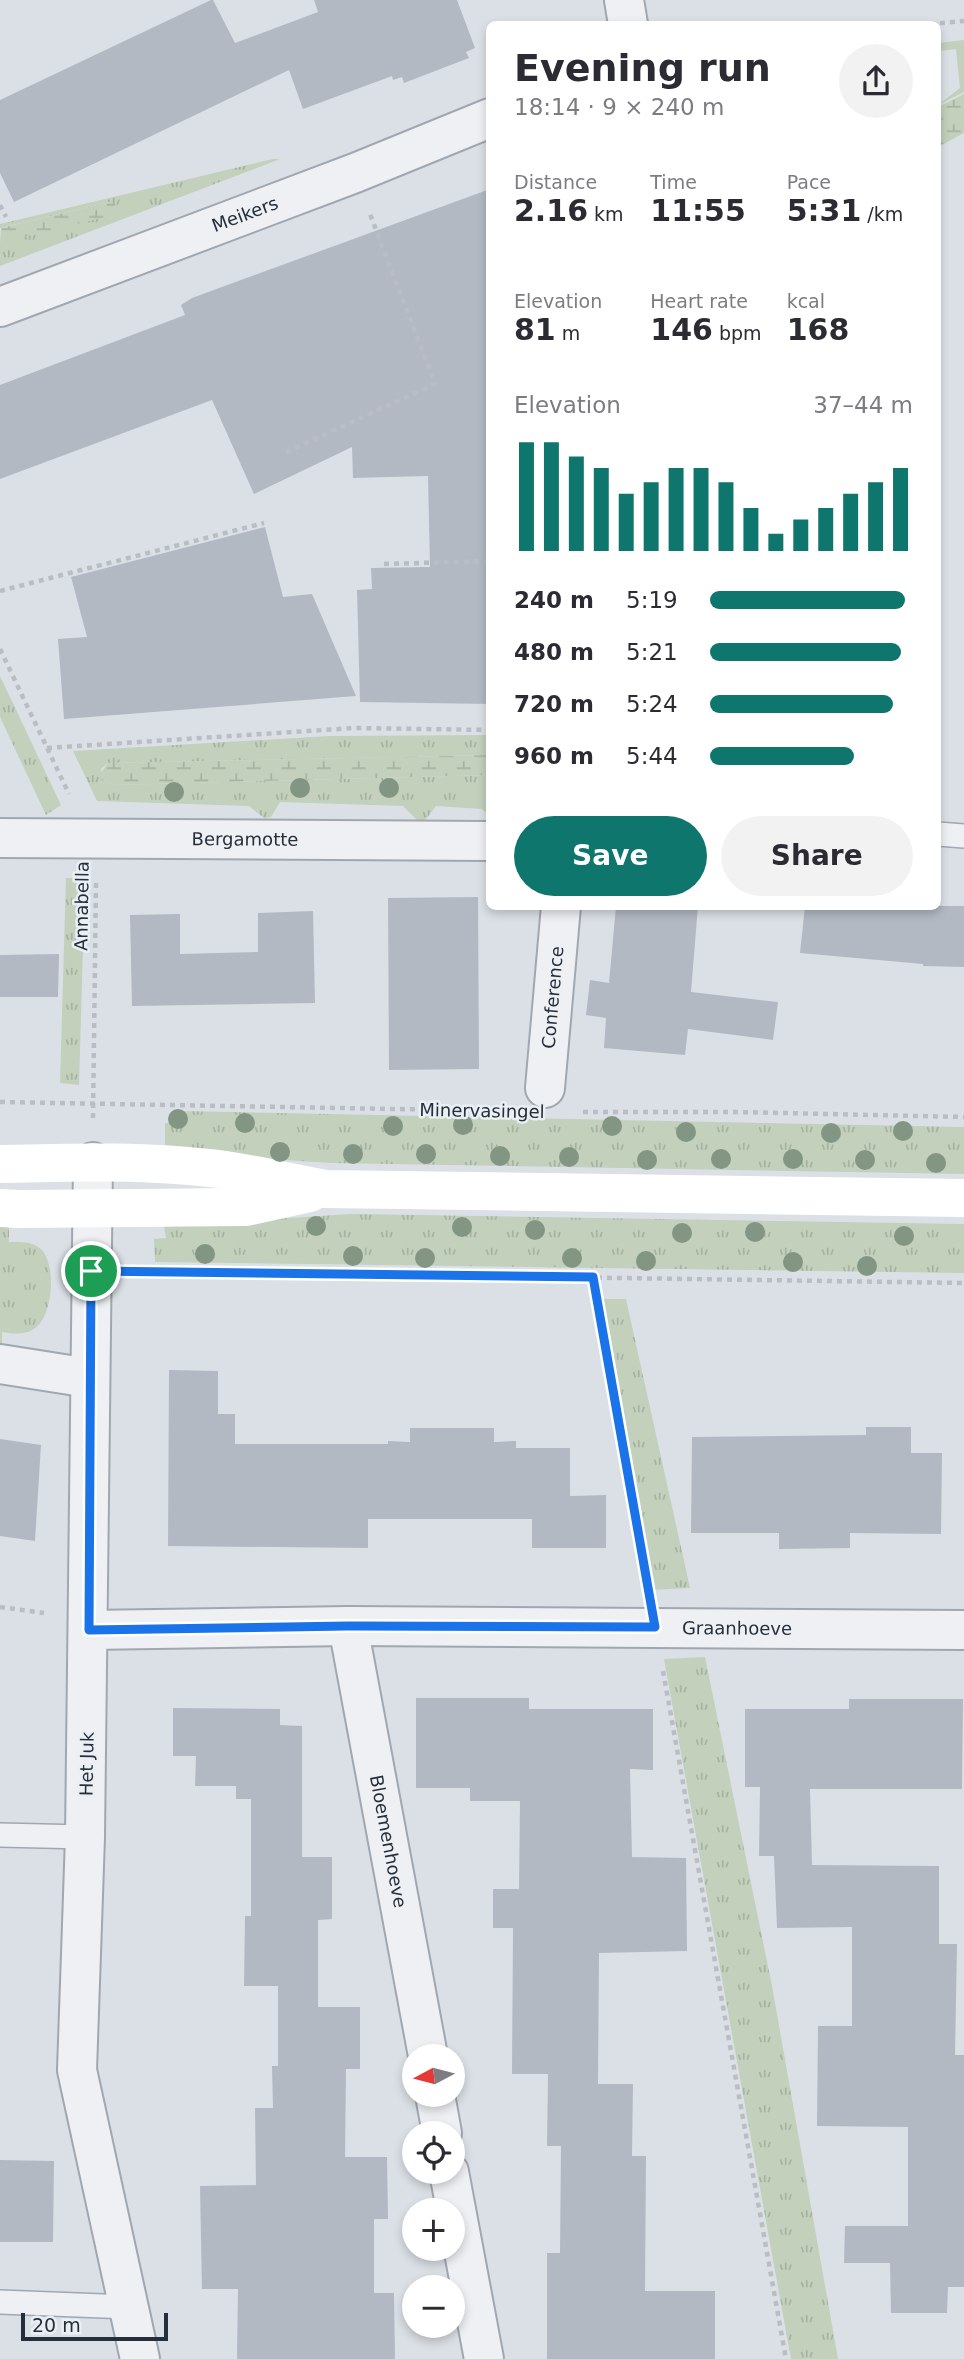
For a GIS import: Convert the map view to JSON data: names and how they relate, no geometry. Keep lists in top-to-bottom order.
{
  "streets": {
    "street": [
      "Meikers",
      "Bergamotte",
      "Conference",
      "Graanhoeve",
      "Het Juk",
      "Bloemenhoeve"
    ],
    "path": ["Annabella", "Minervasingel"]
  },
  "crossings": [
    ["Bergamotte", "Annabella"],
    ["Annabella", "Minervasingel"],
    ["Conference", "Minervasingel"],
    ["Graanhoeve", "Het Juk"],
    ["Graanhoeve", "Bloemenhoeve"]
  ],
  "scale_bar": "20 m",
  "north": "left",
  "page": {
    "heading": ["Evening run", "18:14 · 9 × 240 m"],
    "stats": [
      ["Distance", "2.16 km"],
      ["Time", "11:55"],
      ["Pace", "5:31 /km"],
      ["Elevation", "81 m"],
      ["Heart rate", "146 bpm"],
      ["kcal", "168"]
    ],
    "chart": ["Elevation", "37–44 m"],
    "list": [
      {
        "name": "240 m",
        "note": "5:19"
      },
      {
        "name": "480 m",
        "note": "5:21"
      },
      {
        "name": "720 m",
        "note": "5:24"
      },
      {
        "name": "960 m",
        "note": "5:44"
      }
    ],
    "buttons": ["Save", "Share"],
    "map_buttons": ["+", "−"],
    "scale": "20 m"
  }
}
